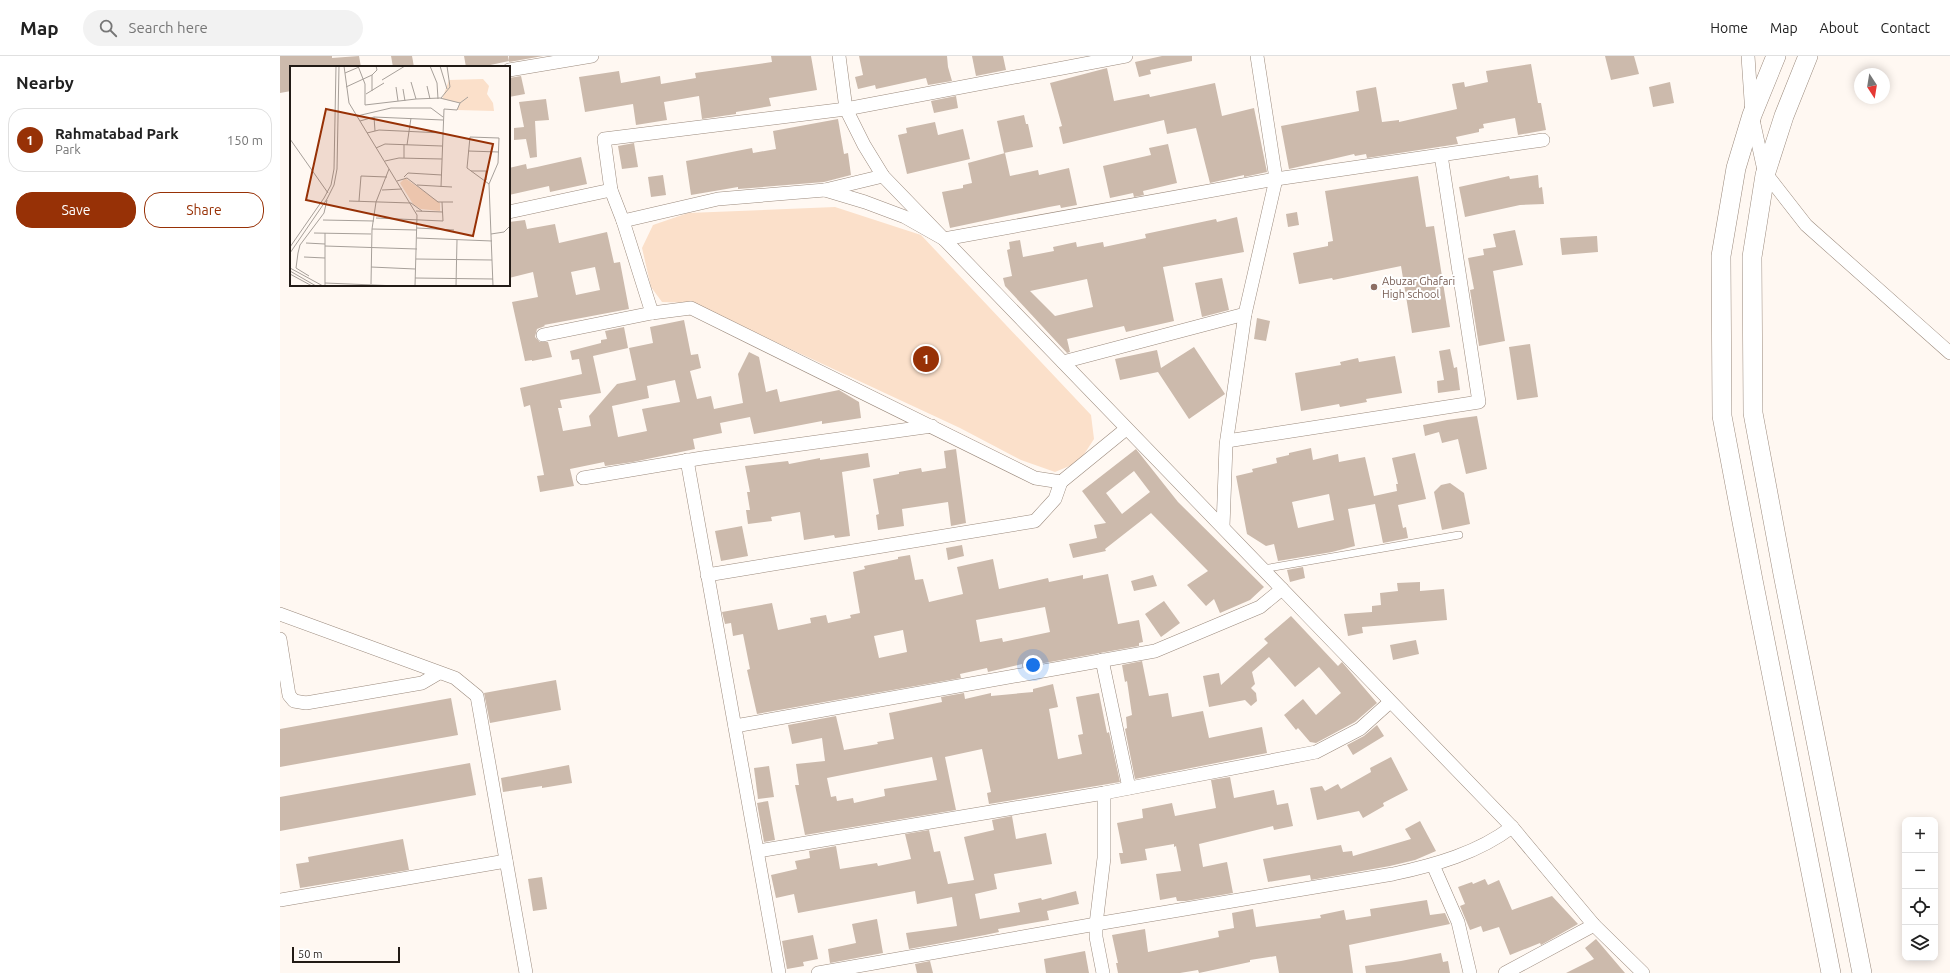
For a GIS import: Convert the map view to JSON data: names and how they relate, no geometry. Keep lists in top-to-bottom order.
{
  "places": ["Abuzar Ghafari High school"],
  "scale_bar": "50 m",
  "north": "bottom",
  "page": {
    "header": "Map",
    "search": "Search here",
    "nav": [
      "Home",
      "Map",
      "About",
      "Contact"
    ],
    "heading": "Nearby",
    "list": [
      {
        "mark": "1",
        "name": "Rahmatabad Park",
        "note": "Park",
        "value": "150 m"
      }
    ],
    "buttons": ["Save", "Share"],
    "pins": "1",
    "map_buttons": ["+", "−"],
    "scale": "50 m"
  }
}
